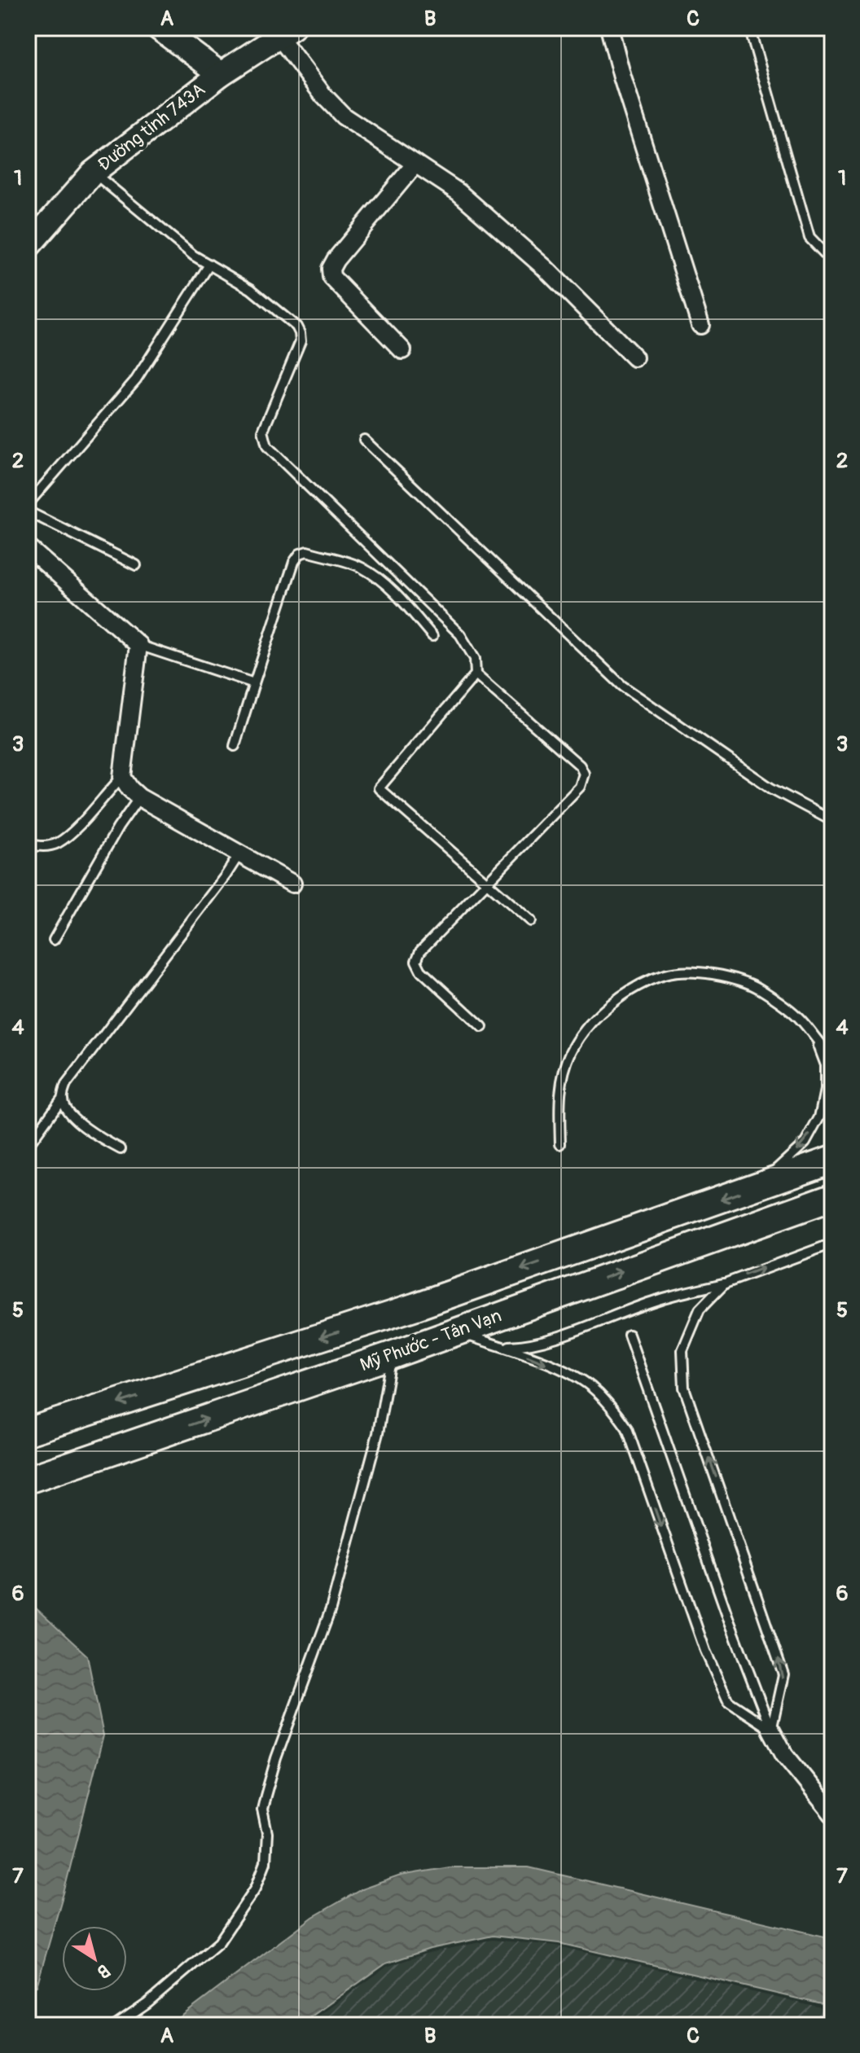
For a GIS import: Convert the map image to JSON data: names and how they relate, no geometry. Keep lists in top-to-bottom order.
{
  "streets": {
    "main road": ["Đường tỉnh 743A", "Mỹ Phước - Tân Vạn"]
  },
  "north": "bottom right",
  "grid": {
    "columns": ["A", "B", "C"],
    "rows": [
      "1",
      "2",
      "3",
      "4",
      "5",
      "6",
      "7"
    ]
  }
}
